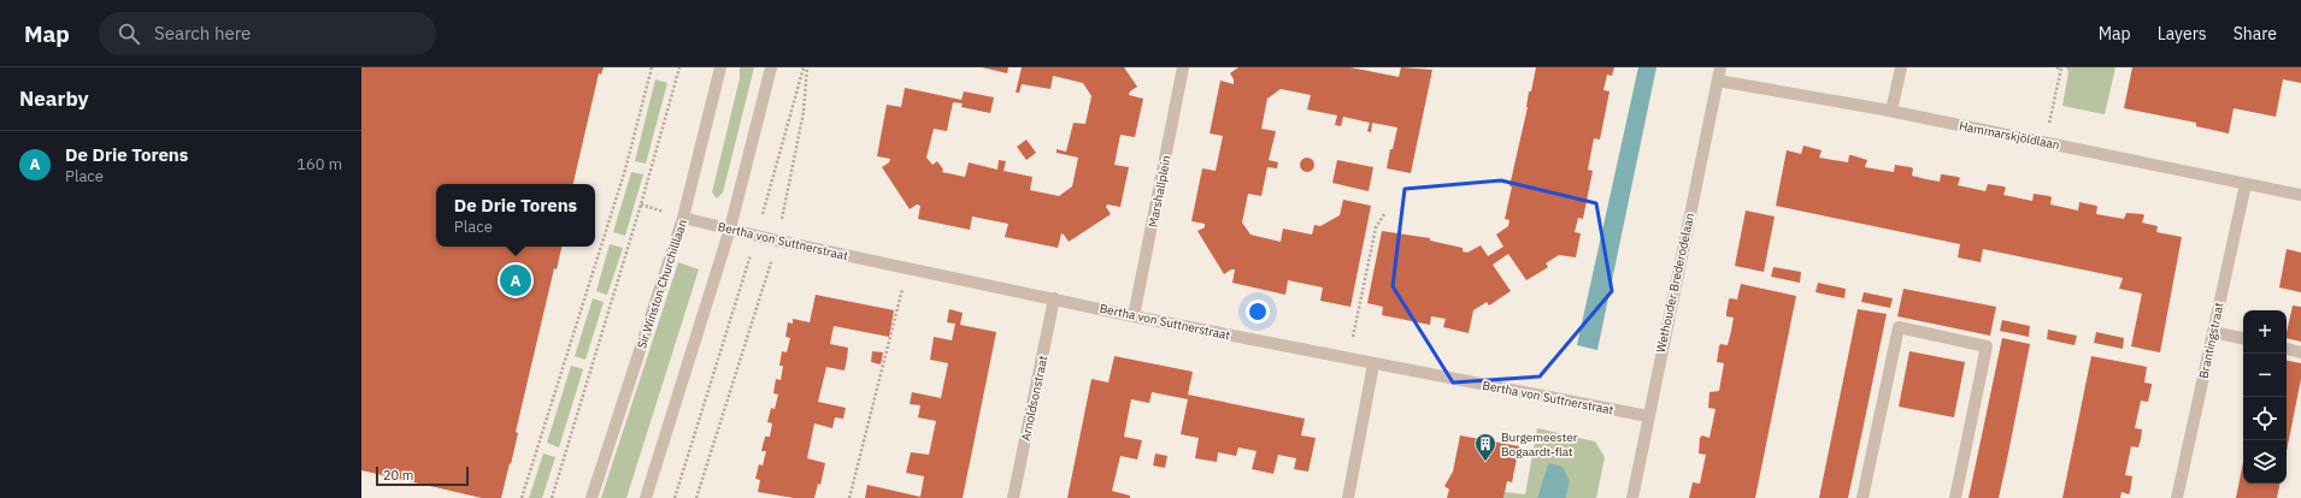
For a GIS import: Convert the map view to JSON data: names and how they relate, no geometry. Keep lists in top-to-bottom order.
{
  "streets": {
    "street": [
      "Hammarskjöldlaan",
      "Marshallplein",
      "Bertha von Suttnerstraat",
      "Wethouder Brederodelaan",
      "Sir Winston Churchilllaan",
      "Brantingstraat",
      "Arnoldsonstraat"
    ]
  },
  "crossings": [
    ["Hammarskjöldlaan", "Wethouder Brederodelaan"],
    ["Hammarskjöldlaan", "Brantingstraat"],
    ["Marshallplein", "Bertha von Suttnerstraat"],
    ["Bertha von Suttnerstraat", "Wethouder Brederodelaan"],
    ["Bertha von Suttnerstraat", "Sir Winston Churchilllaan"],
    ["Bertha von Suttnerstraat", "Arnoldsonstraat"]
  ],
  "places": {
    "building": ["Burgemeester Bogaardt-flat"]
  },
  "scale_bar": "20 m",
  "page": {
    "header": "Map",
    "search": "Search here",
    "nav": ["Map", "Layers", "Share"],
    "heading": "Nearby",
    "list": [
      {
        "mark": "A",
        "name": "De Drie Torens",
        "note": "Place",
        "value": "160 m"
      }
    ],
    "popup": ["De Drie Torens", "Place"],
    "pins": "A",
    "map_buttons": ["+", "−"],
    "scale": "20 m"
  }
}
